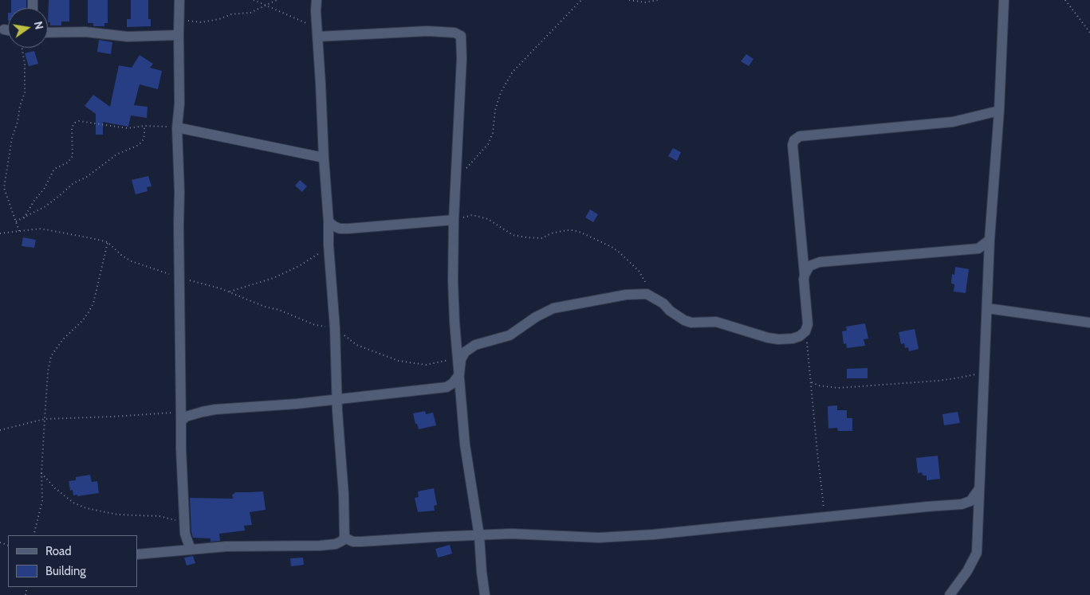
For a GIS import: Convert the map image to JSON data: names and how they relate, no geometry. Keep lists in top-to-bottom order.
{
  "legend": ["Road", "Building"],
  "north": "right"
}
